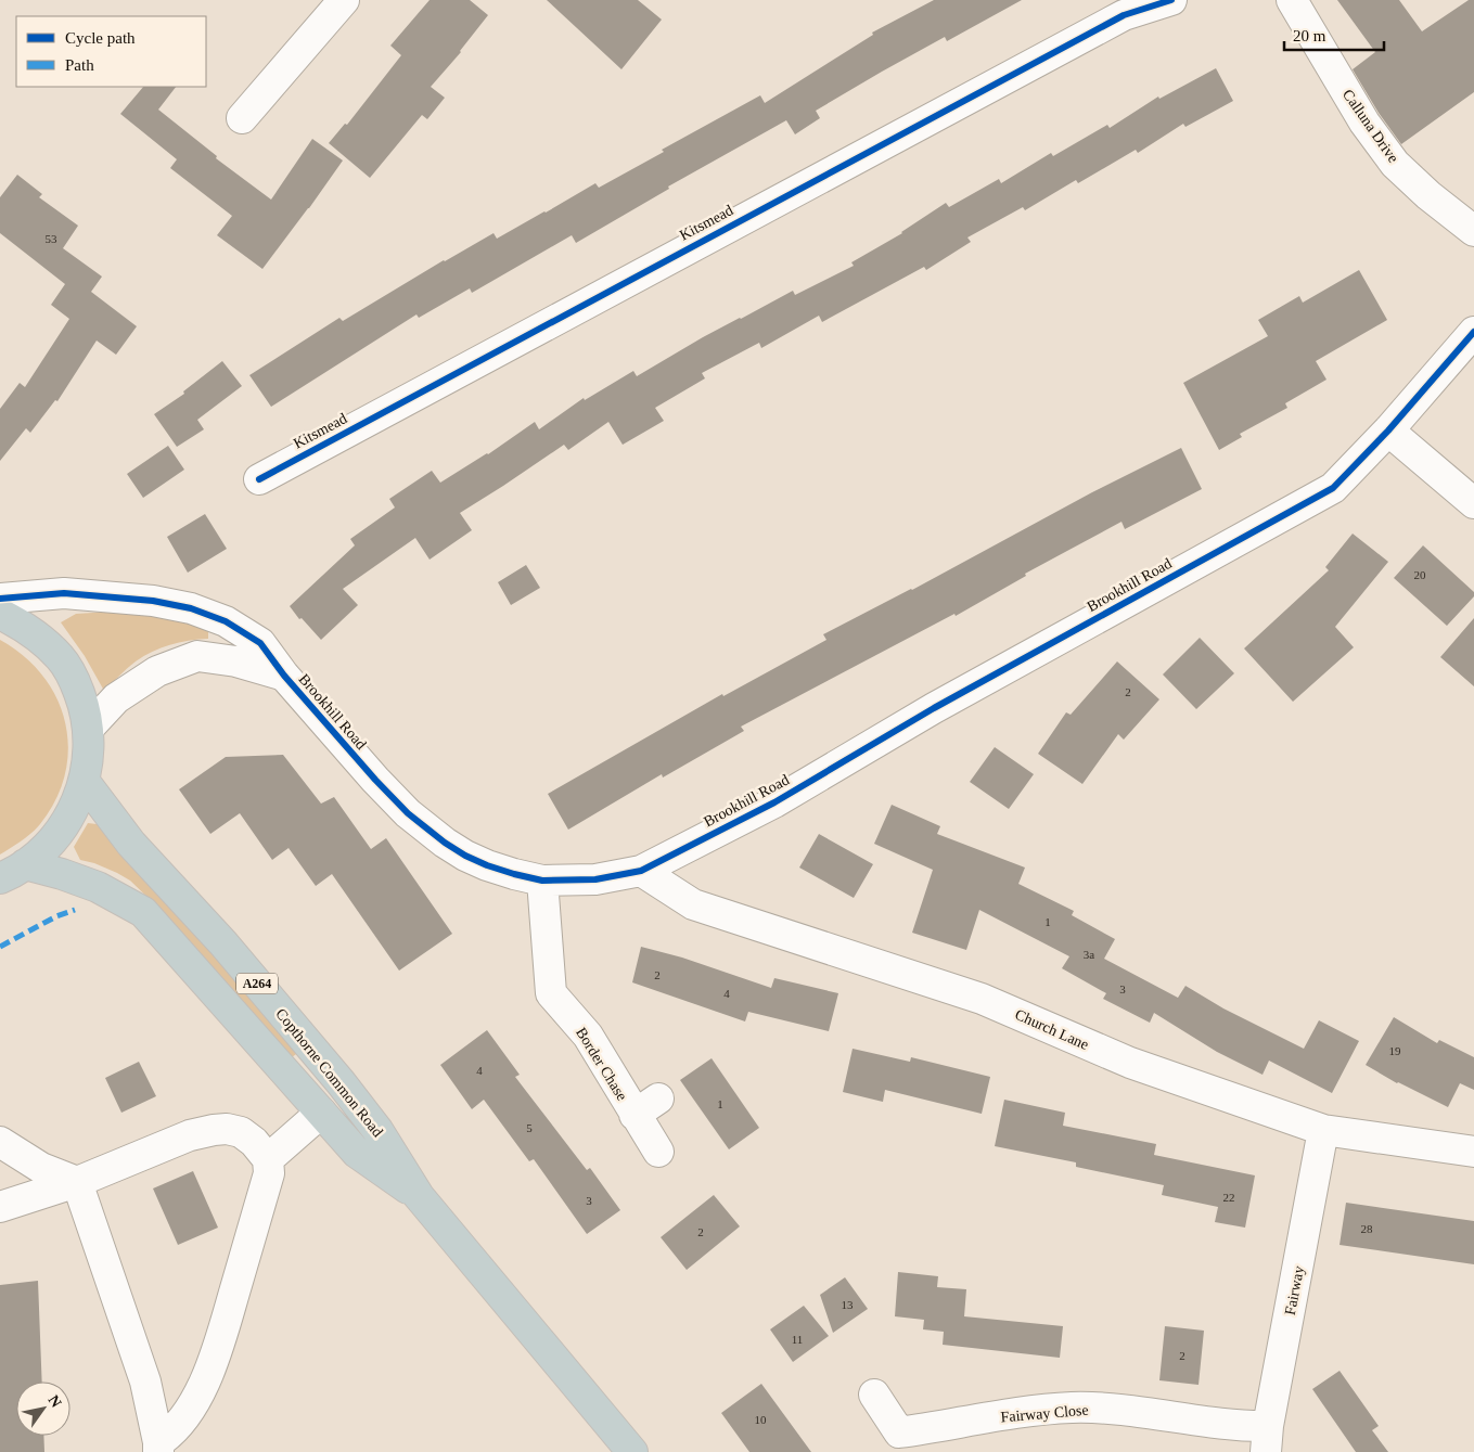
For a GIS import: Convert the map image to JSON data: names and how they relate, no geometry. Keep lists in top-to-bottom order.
{
  "streets": {
    "highway": ["A264", "Copthorne Common Road"],
    "street": [
      "Calluna Drive",
      "Kitsmead",
      "Brookhill Road",
      "Church Lane",
      "Border Chase",
      "Fairway",
      "Fairway Close"
    ]
  },
  "crossings": [
    ["Brookhill Road", "Church Lane"],
    ["Brookhill Road", "Border Chase"],
    ["Church Lane", "Fairway"],
    ["Fairway", "Fairway Close"]
  ],
  "house_numbers": [
    "53",
    "20",
    "2",
    "1",
    "3a",
    "2",
    "3",
    "4",
    "19",
    "4",
    "1",
    "5",
    "22",
    "3",
    "28",
    "2",
    "13",
    "11",
    "2",
    "10"
  ],
  "legend": ["Cycle path", "Path"],
  "scale_bar": "20 m",
  "north": "top right"
}
